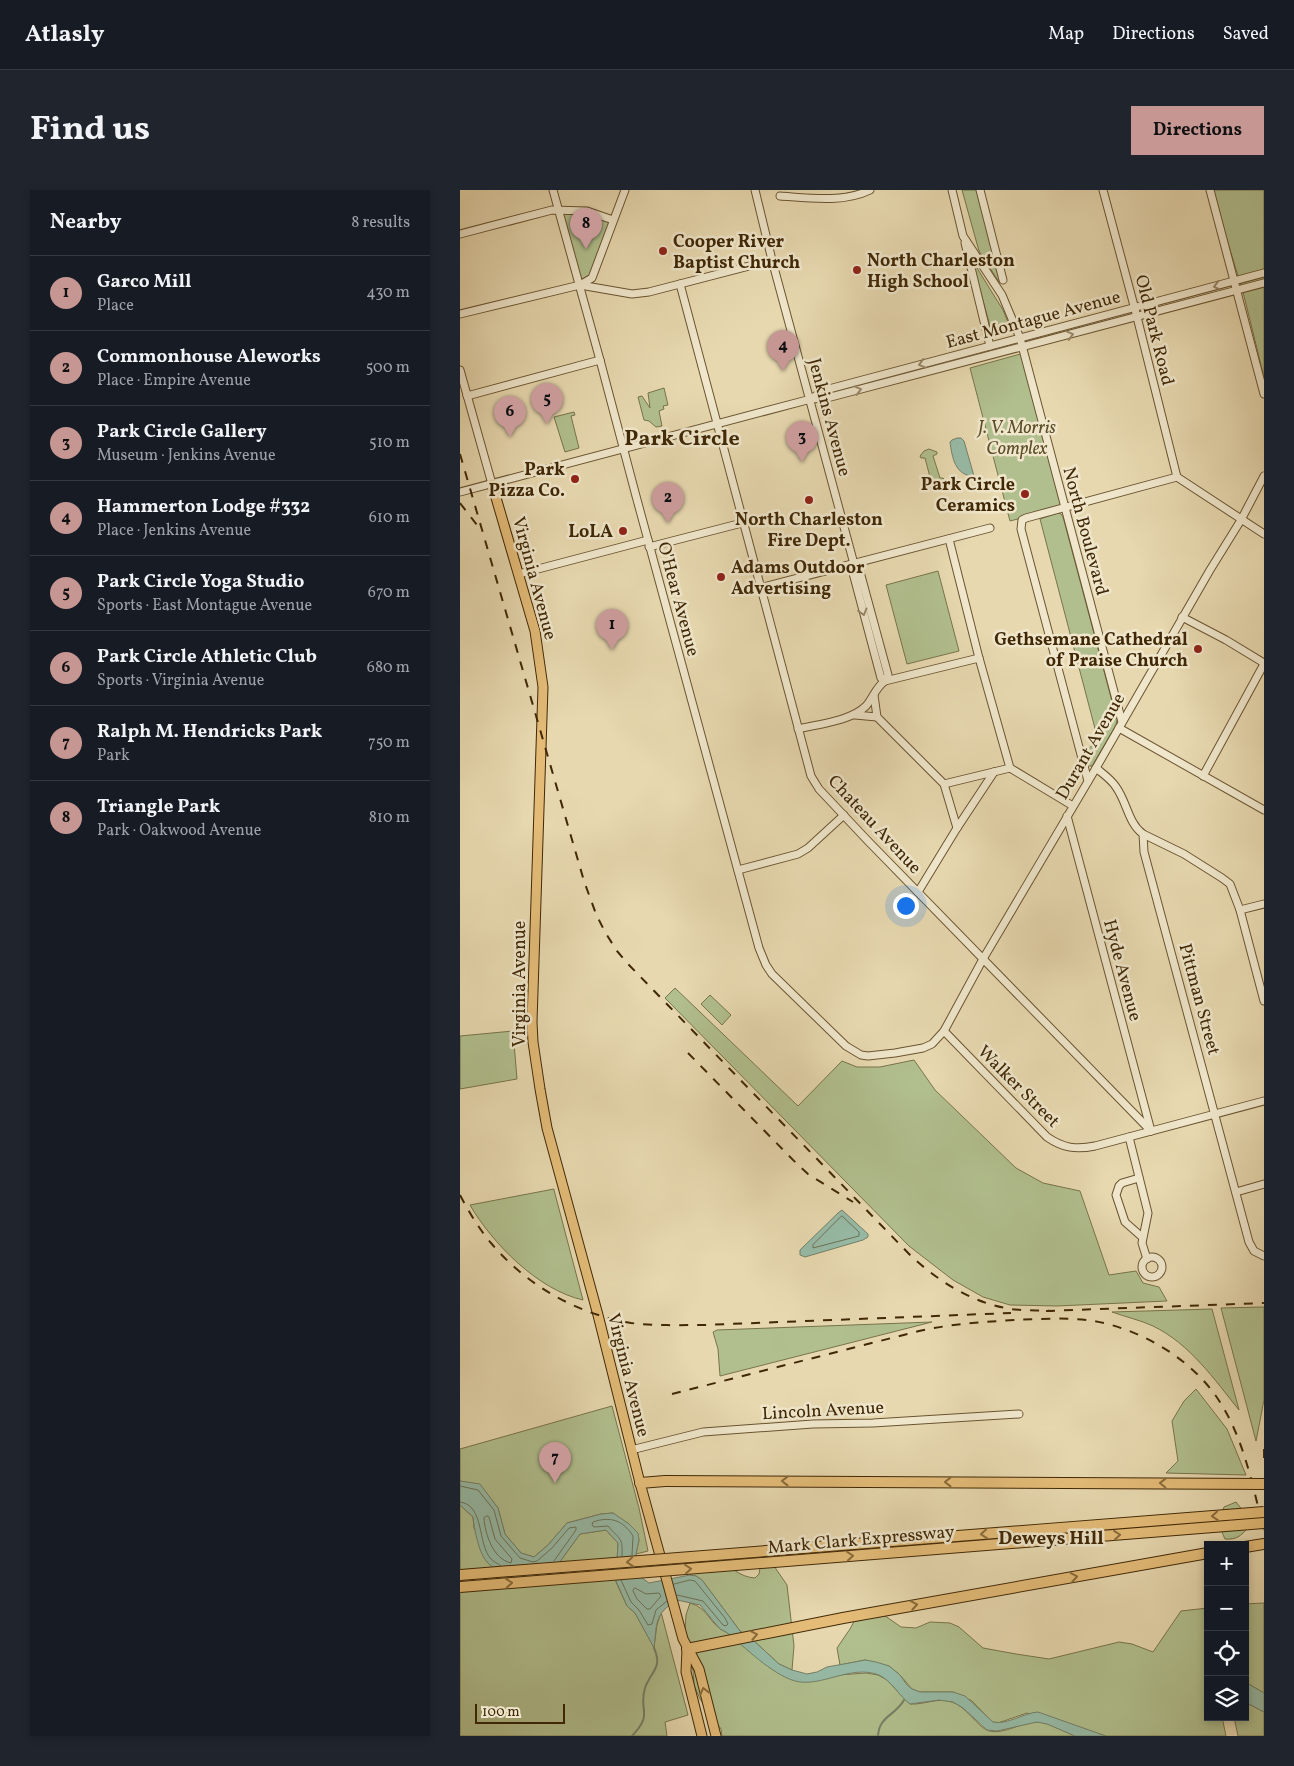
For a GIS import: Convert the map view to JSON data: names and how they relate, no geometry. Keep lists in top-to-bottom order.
{
  "streets": {
    "highway": ["Mark Clark Expressway"],
    "main road": ["Virginia Avenue"],
    "street": [
      "East Montague Avenue",
      "Old Park Road",
      "Jenkins Avenue",
      "North Boulevard",
      "O'Hear Avenue",
      "Durant Avenue",
      "Chateau Avenue",
      "Hyde Avenue",
      "Pittman Street",
      "Walker Street",
      "Lincoln Avenue"
    ]
  },
  "crossings": [
    ["East Montague Avenue", "Old Park Road"],
    ["East Montague Avenue", "Jenkins Avenue"],
    ["East Montague Avenue", "North Boulevard"],
    ["East Montague Avenue", "Virginia Avenue"],
    ["East Montague Avenue", "O'Hear Avenue"],
    ["East Montague Avenue", "Chateau Avenue"],
    ["North Boulevard", "Durant Avenue"],
    ["Virginia Avenue", "Lincoln Avenue"],
    ["O'Hear Avenue", "Durant Avenue"],
    ["O'Hear Avenue", "Walker Street"],
    ["Durant Avenue", "Chateau Avenue"],
    ["Durant Avenue", "Hyde Avenue"],
    ["Durant Avenue", "Pittman Street"],
    ["Durant Avenue", "Walker Street"],
    ["Chateau Avenue", "Hyde Avenue"],
    ["Chateau Avenue", "Walker Street"],
    ["Hyde Avenue", "Walker Street"],
    ["Pittman Street", "Walker Street"]
  ],
  "districts": ["Park Circle", "Deweys Hill"],
  "parks": ["J. V. Morris Complex"],
  "places": [
    "Cooper River Baptist Church",
    "North Charleston High School",
    "Park Pizza Co.",
    "Park Circle Ceramics",
    "North Charleston Fire Dept.",
    "LoLA",
    "Adams Outdoor Advertising",
    "Gethsemane Cathedral of Praise Church"
  ],
  "scale_bar": "100 m",
  "page": {
    "header": "Atlasly",
    "nav": ["Map", "Directions", "Saved"],
    "title": "Find us",
    "buttons": "Directions",
    "heading": ["Nearby", "8 results"],
    "pins": [
      "8",
      "4",
      "5",
      "6",
      "3",
      "2",
      "1",
      "7"
    ],
    "list": [
      {
        "mark": "1",
        "name": "Garco Mill",
        "note": "Place",
        "value": "430 m"
      },
      {
        "mark": "2",
        "name": "Commonhouse Aleworks",
        "note": "Place · Empire Avenue",
        "value": "500 m"
      },
      {
        "mark": "3",
        "name": "Park Circle Gallery",
        "note": "Museum · Jenkins Avenue",
        "value": "510 m"
      },
      {
        "mark": "4",
        "name": "Hammerton Lodge #332",
        "note": "Place · Jenkins Avenue",
        "value": "610 m"
      },
      {
        "mark": "5",
        "name": "Park Circle Yoga Studio",
        "note": "Sports · East Montague Avenue",
        "value": "670 m"
      },
      {
        "mark": "6",
        "name": "Park Circle Athletic Club",
        "note": "Sports · Virginia Avenue",
        "value": "680 m"
      },
      {
        "mark": "7",
        "name": "Ralph M. Hendricks Park",
        "note": "Park",
        "value": "750 m"
      },
      {
        "mark": "8",
        "name": "Triangle Park",
        "note": "Park · Oakwood Avenue",
        "value": "810 m"
      }
    ],
    "map_buttons": ["+", "−"],
    "scale": "100 m"
  }
}
